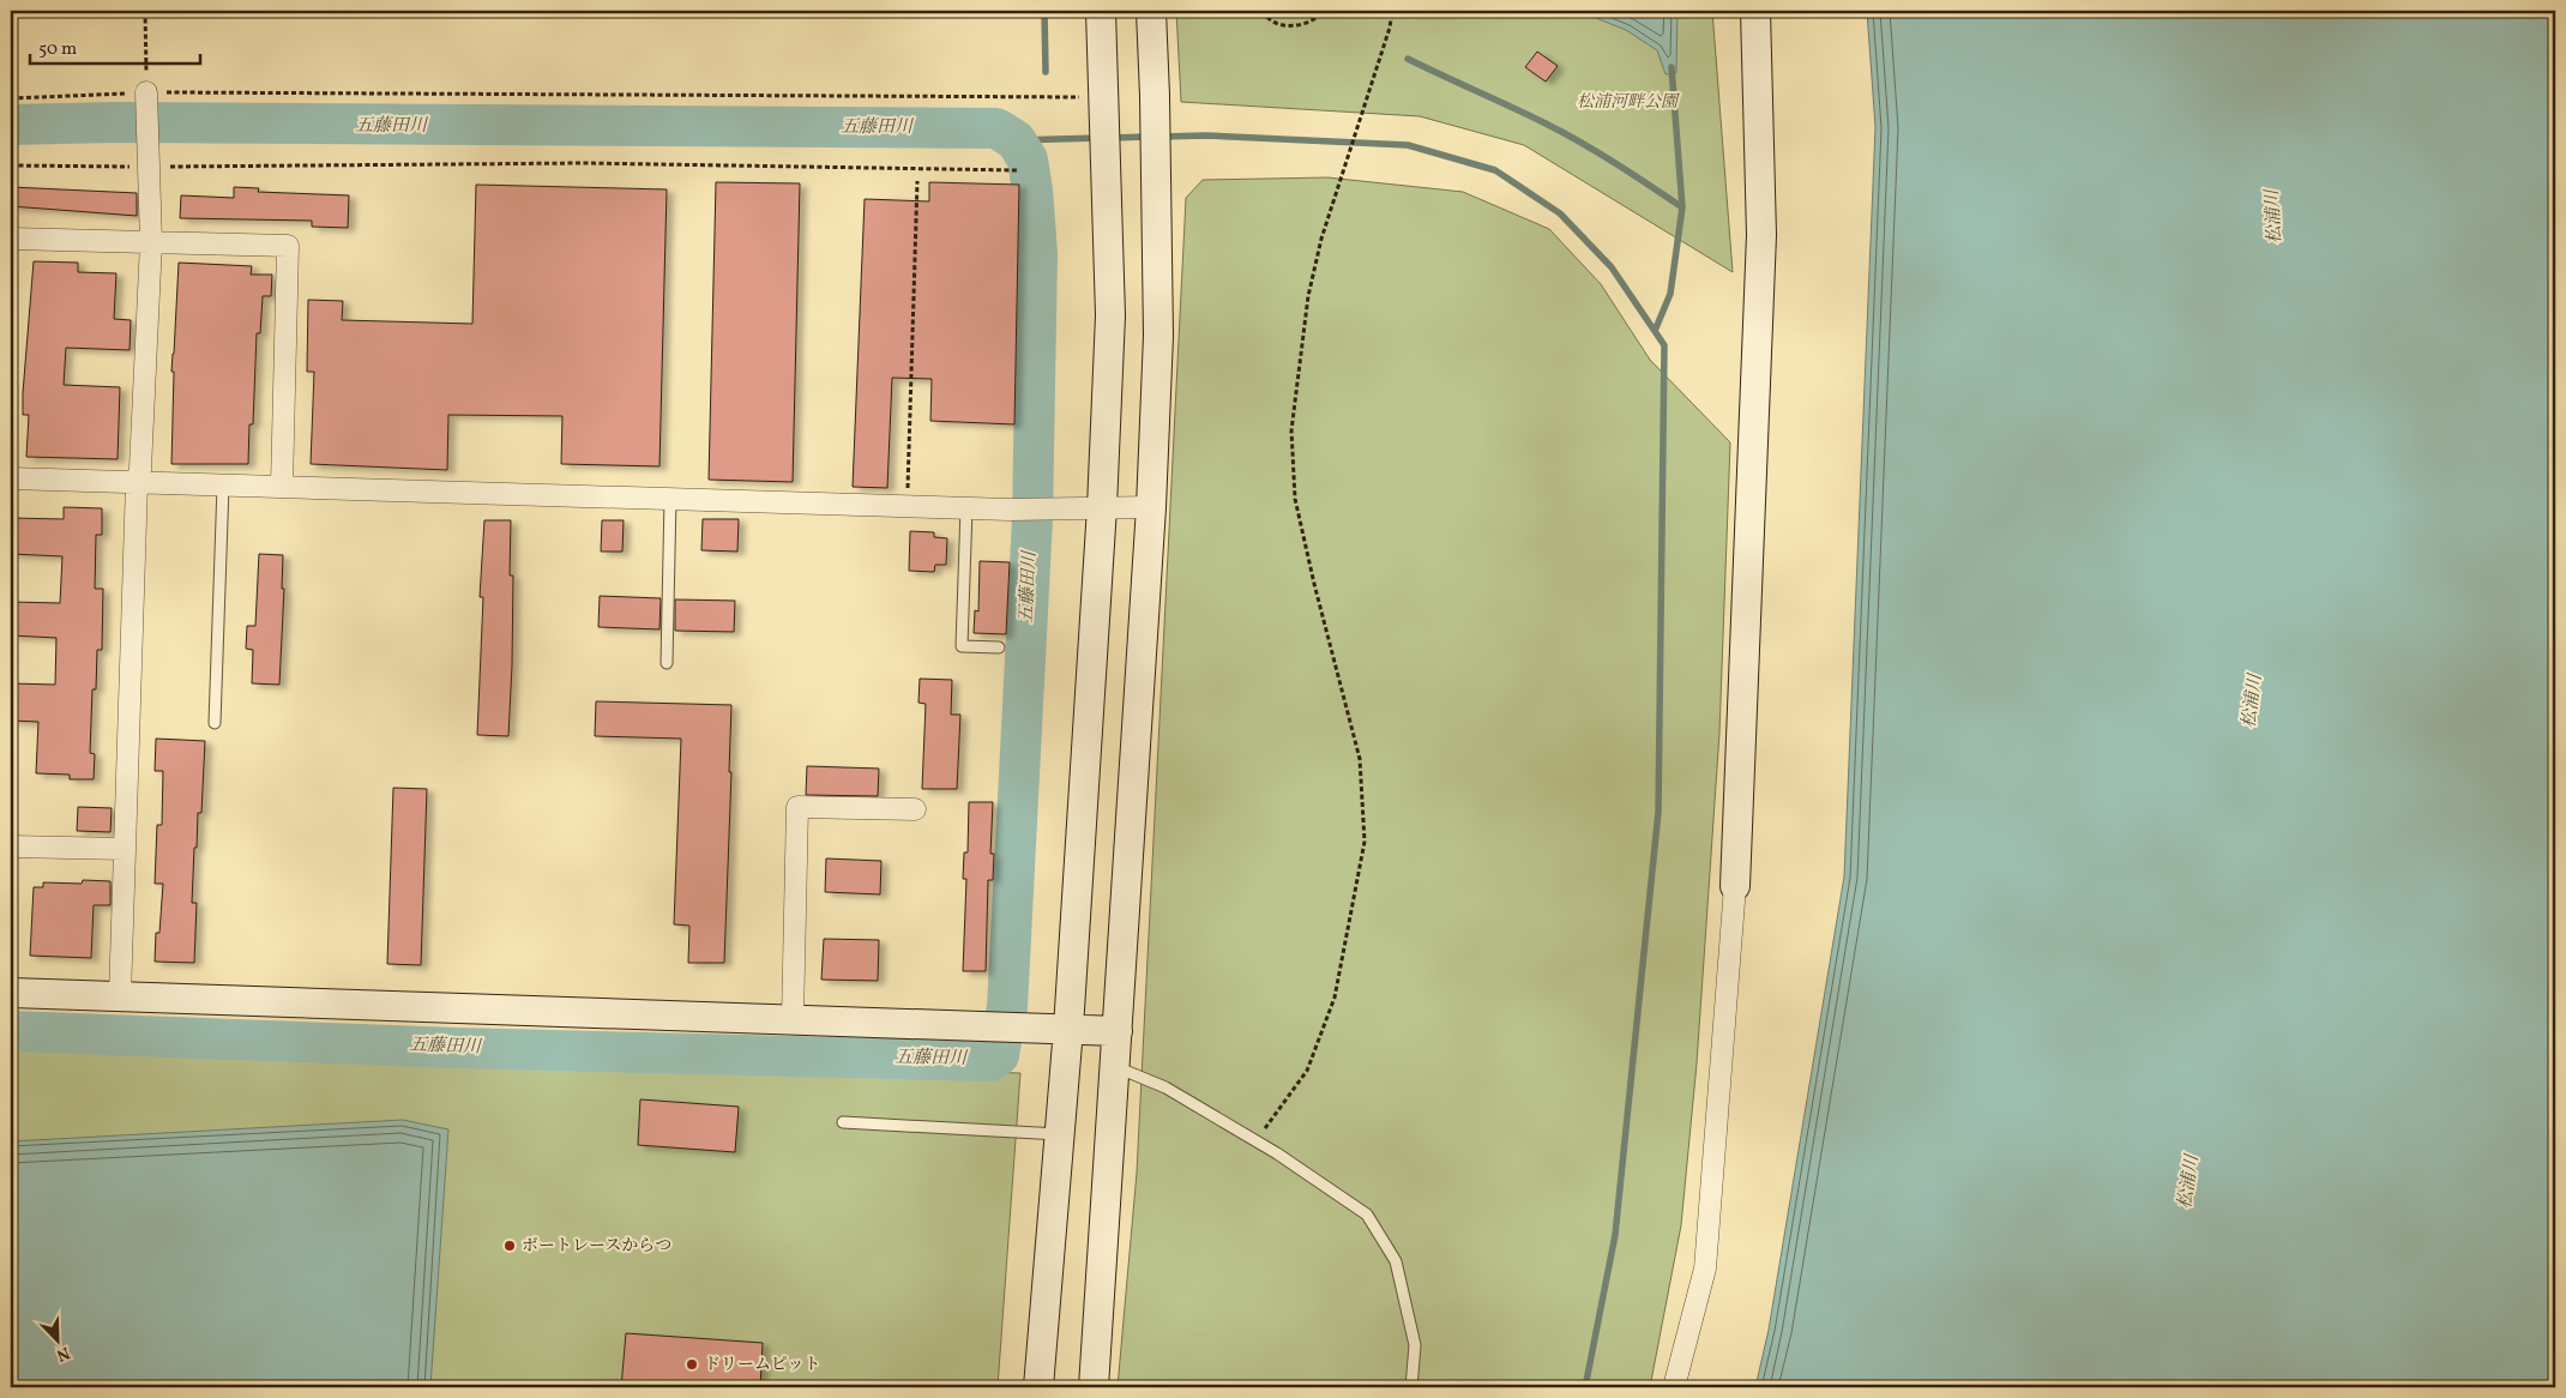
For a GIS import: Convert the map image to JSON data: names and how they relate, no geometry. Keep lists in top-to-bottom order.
{
  "water": ["五藤田川", "松浦川"],
  "parks": ["松浦河畔公園"],
  "places": ["ボートレースからつ", "ドリームピット"],
  "scale_bar": "50 m",
  "north": "bottom right"
}
